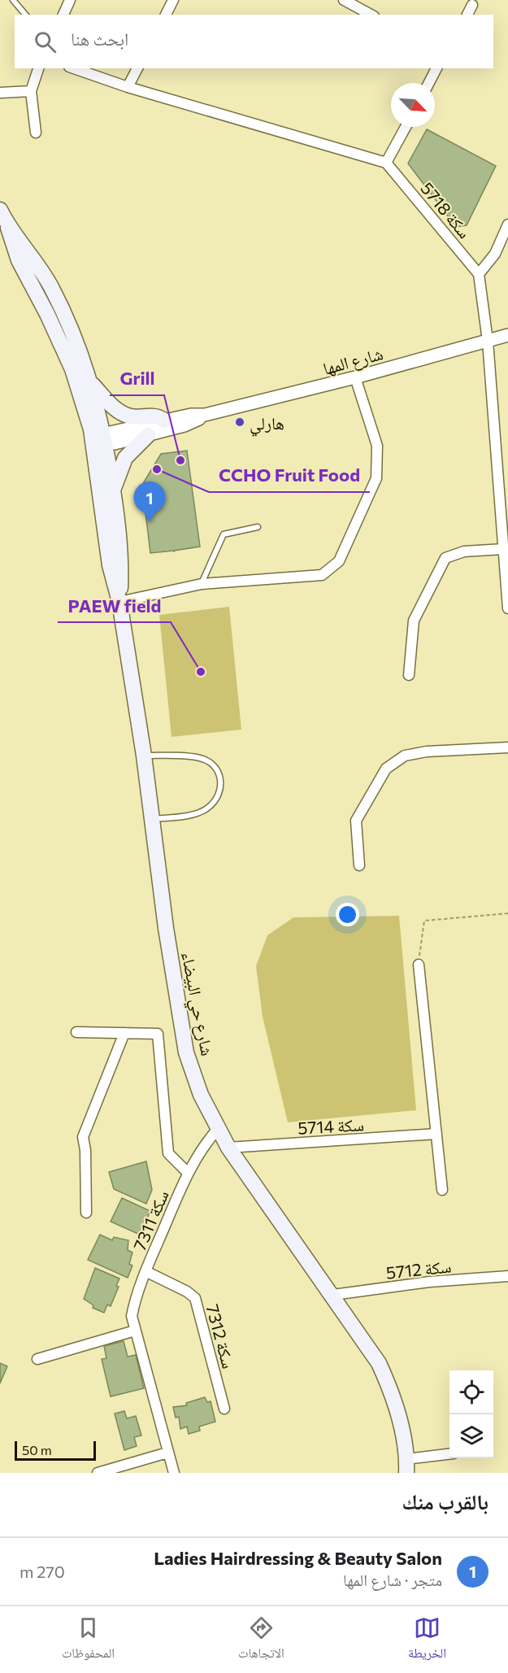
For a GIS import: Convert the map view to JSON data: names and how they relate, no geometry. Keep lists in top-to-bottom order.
{
  "streets": {
    "main road": ["شارع حي البيضاء"],
    "street": [
      "سكة 5718",
      "شارع المها",
      "سكة 5714",
      "سكة 7311",
      "سكة 5712",
      "سكة 7312"
    ]
  },
  "crossings": [
    ["شارع حي البيضاء", "سكة 5714"],
    ["شارع حي البيضاء", "سكة 7311"],
    ["شارع حي البيضاء", "سكة 5712"],
    ["سكة 7311", "سكة 7312"]
  ],
  "places": [
    "هارلي",
    "Grill",
    "CCHO Fruit Food",
    "PAEW field"
  ],
  "scale_bar": "50 m",
  "north": "bottom right",
  "page": {
    "search": "ابحث هنا",
    "pins": "1",
    "scale": "50 m",
    "heading": "بالقرب منك",
    "list": [
      {
        "mark": "1",
        "name": "Ladies Hairdressing & Beauty Salon",
        "note": "متجر · شارع المها",
        "value": "270 m"
      }
    ],
    "nav": ["الخريطة", "الاتجاهات", "المحفوظات"]
  }
}
